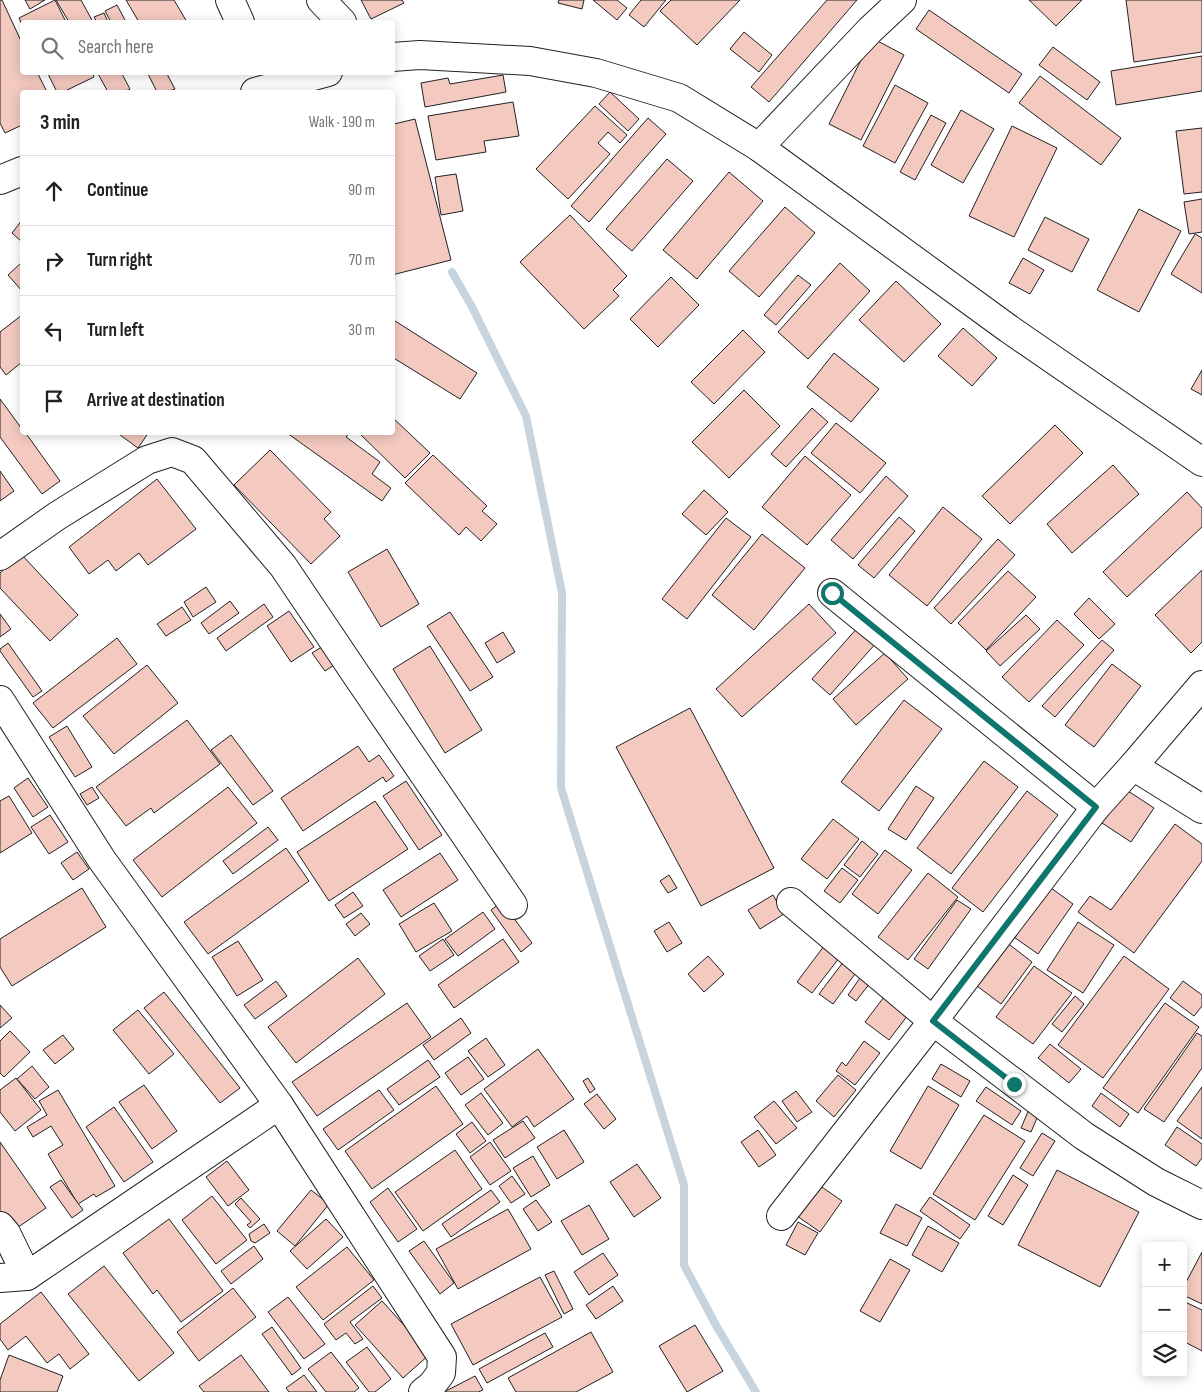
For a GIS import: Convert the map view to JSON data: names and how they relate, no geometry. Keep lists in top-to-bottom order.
{
  "page": {
    "search": "Search here",
    "heading": ["3 min", "Walk · 190 m"],
    "list": [
      ["Continue", "90 m"],
      ["Turn right", "70 m"],
      ["Turn left", "30 m"],
      "Arrive at destination"
    ],
    "map_buttons": ["+", "−"]
  }
}
